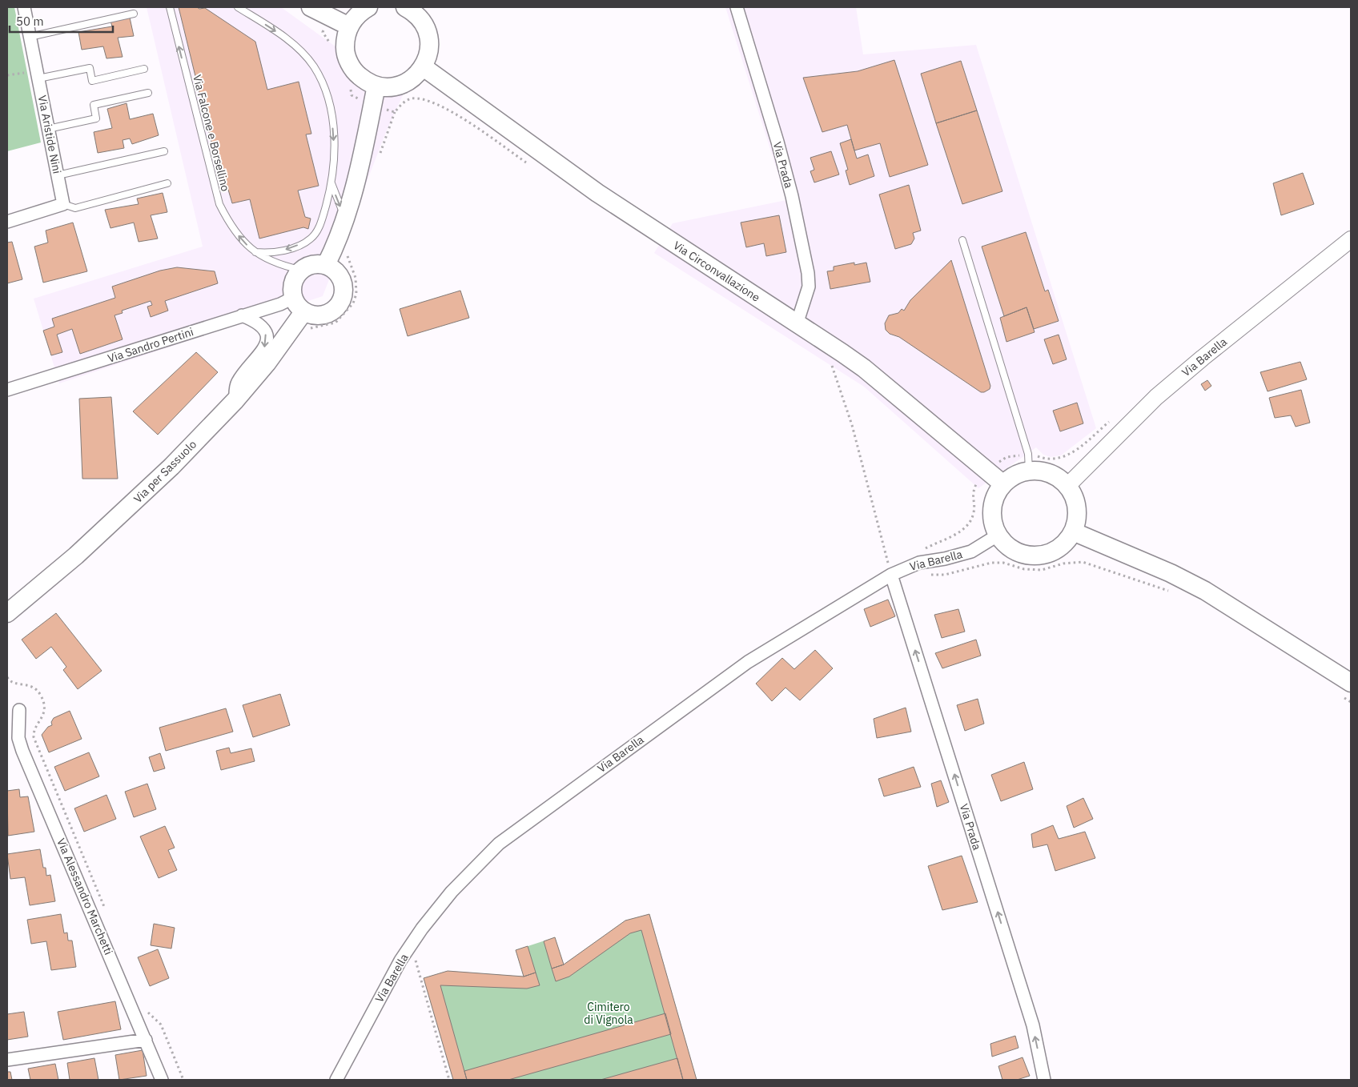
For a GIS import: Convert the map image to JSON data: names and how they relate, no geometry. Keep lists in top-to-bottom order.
{
  "streets": {
    "main road": ["Via Circonvallazione", "Via per Sassuolo"],
    "street": [
      "Via Aristide Nini",
      "Via Prada",
      "Via Sandro Pertini",
      "Via Barella",
      "Via Alessandro Marchetti"
    ],
    "lane": ["Via Falcone e Borsellino"]
  },
  "crossings": [
    ["Via Falcone e Borsellino", "Via Sandro Pertini"],
    ["Via Falcone e Borsellino", "Via per Sassuolo"],
    ["Via Prada", "Via Circonvallazione"],
    ["Via Prada", "Via Barella"],
    ["Via Circonvallazione", "Via Barella"],
    ["Via Sandro Pertini", "Via per Sassuolo"]
  ],
  "one_way": ["Via Falcone e Borsellino", "Via Prada"],
  "parks": ["Cimitero di Vignola"],
  "scale_bar": "50 m"
}
